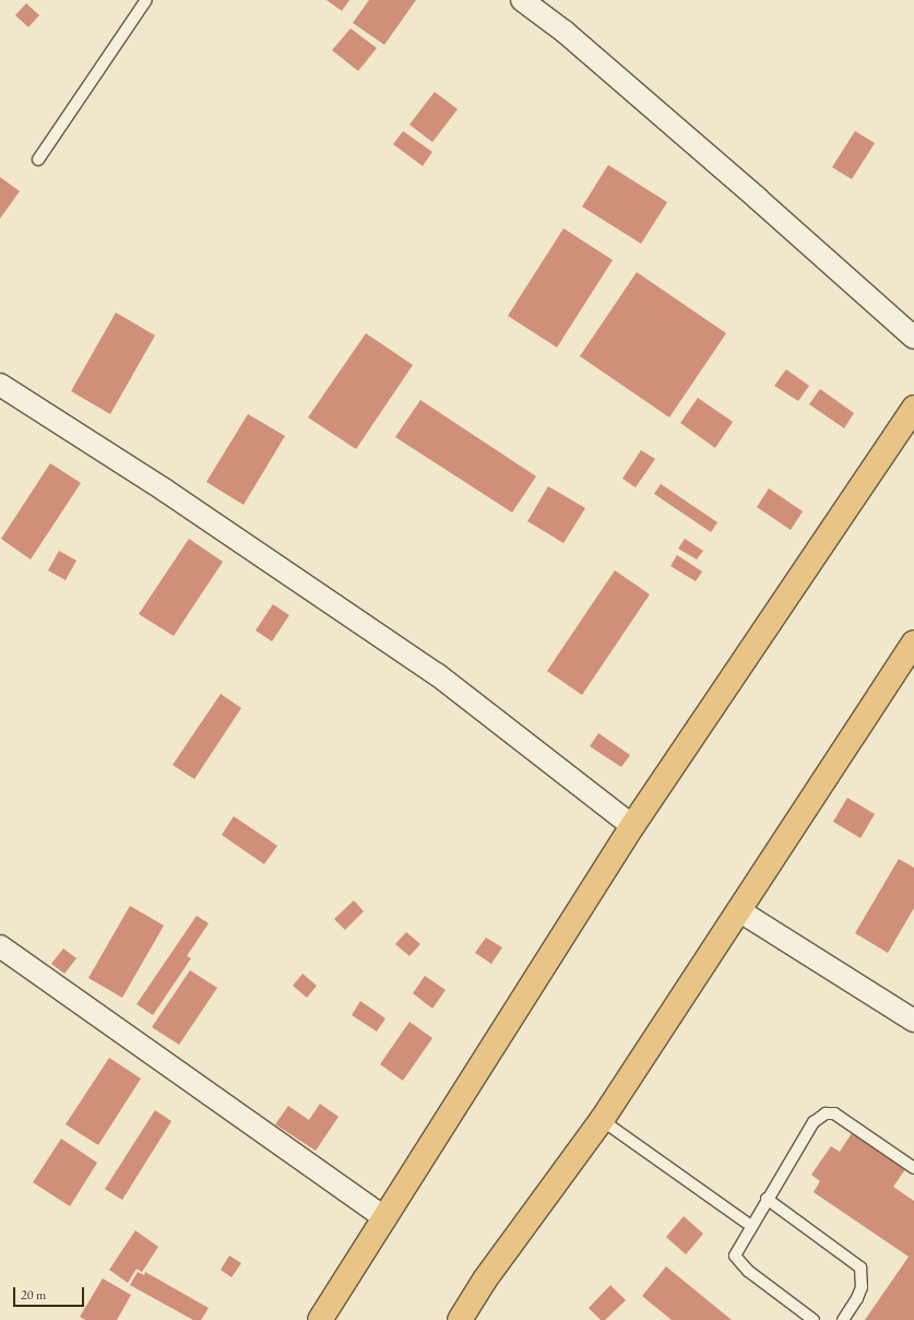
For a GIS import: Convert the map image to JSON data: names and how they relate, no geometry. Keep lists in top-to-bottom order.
{
  "scale_bar": "20 m"
}
